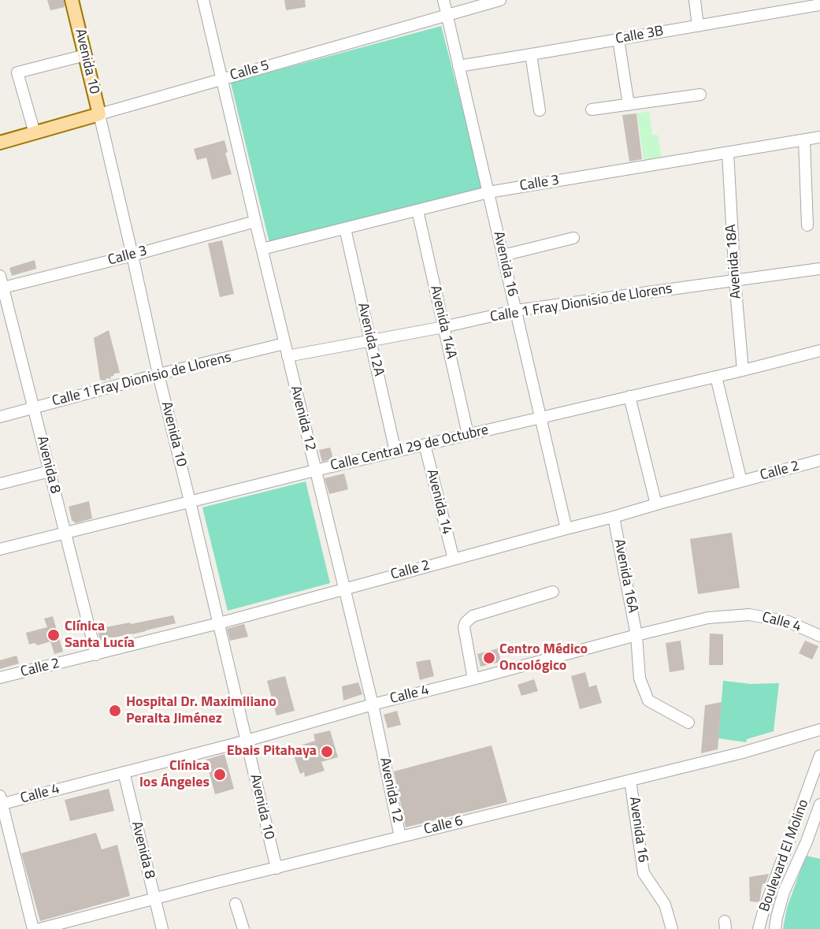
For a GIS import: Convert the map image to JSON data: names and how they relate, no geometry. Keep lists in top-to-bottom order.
{
  "streets": {
    "main road": ["Avenida 10", "Calle 5"],
    "street": [
      "Calle 3B",
      "Calle 3",
      "Avenida 18A",
      "Avenida 16",
      "Calle 1 Fray Dionisio de Llorens",
      "Avenida 14A",
      "Avenida 12A",
      "Avenida 12",
      "Calle Central 29 de Octubre",
      "Avenida 8",
      "Calle 2",
      "Avenida 14",
      "Avenida 16A",
      "Calle 4",
      "Calle 6",
      "Boulevard El Molino"
    ]
  },
  "crossings": [
    ["Calle 3B", "Avenida 16"],
    ["Avenida 10", "Calle 5"],
    ["Avenida 10", "Calle 3"],
    ["Avenida 10", "Calle 1 Fray Dionisio de Llorens"],
    ["Avenida 10", "Calle Central 29 de Octubre"],
    ["Avenida 10", "Calle 2"],
    ["Avenida 10", "Calle 4"],
    ["Avenida 10", "Calle 6"],
    ["Calle 5", "Avenida 16"],
    ["Calle 5", "Avenida 12"],
    ["Calle 3", "Avenida 18A"],
    ["Calle 3", "Avenida 16"],
    ["Calle 3", "Avenida 14A"],
    ["Calle 3", "Avenida 12A"],
    ["Calle 3", "Avenida 12"],
    ["Calle 3", "Avenida 8"],
    ["Avenida 18A", "Calle 1 Fray Dionisio de Llorens"],
    ["Avenida 18A", "Calle Central 29 de Octubre"],
    ["Avenida 16", "Calle 1 Fray Dionisio de Llorens"],
    ["Avenida 16", "Calle Central 29 de Octubre"],
    ["Avenida 16", "Calle 2"],
    ["Avenida 16", "Calle 6"],
    ["Calle 1 Fray Dionisio de Llorens", "Avenida 14A"],
    ["Calle 1 Fray Dionisio de Llorens", "Avenida 12A"],
    ["Calle 1 Fray Dionisio de Llorens", "Avenida 12"],
    ["Calle 1 Fray Dionisio de Llorens", "Avenida 8"],
    ["Avenida 14A", "Calle Central 29 de Octubre"],
    ["Avenida 12A", "Calle Central 29 de Octubre"],
    ["Avenida 12", "Calle Central 29 de Octubre"],
    ["Avenida 12", "Calle 2"],
    ["Avenida 12", "Calle 4"],
    ["Avenida 12", "Calle 6"],
    ["Calle Central 29 de Octubre", "Avenida 8"],
    ["Calle Central 29 de Octubre", "Avenida 14"],
    ["Avenida 8", "Calle 2"],
    ["Avenida 8", "Calle 4"],
    ["Avenida 8", "Calle 6"],
    ["Calle 2", "Avenida 14"],
    ["Calle 2", "Avenida 16A"],
    ["Avenida 16A", "Calle 4"]
  ],
  "places": [
    "Clínica Santa Lucía",
    "Centro Médico Oncológico",
    "Hospital Dr. Maximiliano Peralta Jiménez",
    "Ebais Pitahaya",
    "Clínica los Ángeles"
  ]
}
